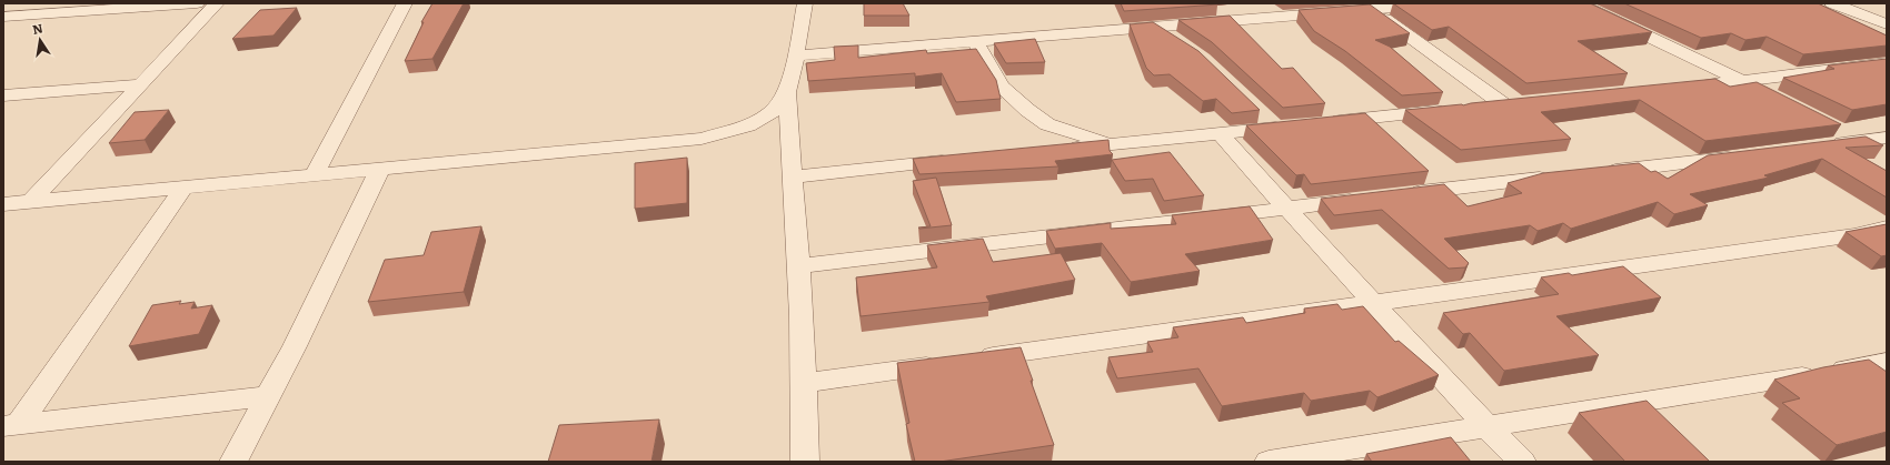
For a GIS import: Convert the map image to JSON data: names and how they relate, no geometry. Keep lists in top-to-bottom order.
{
  "north": "top"
}
